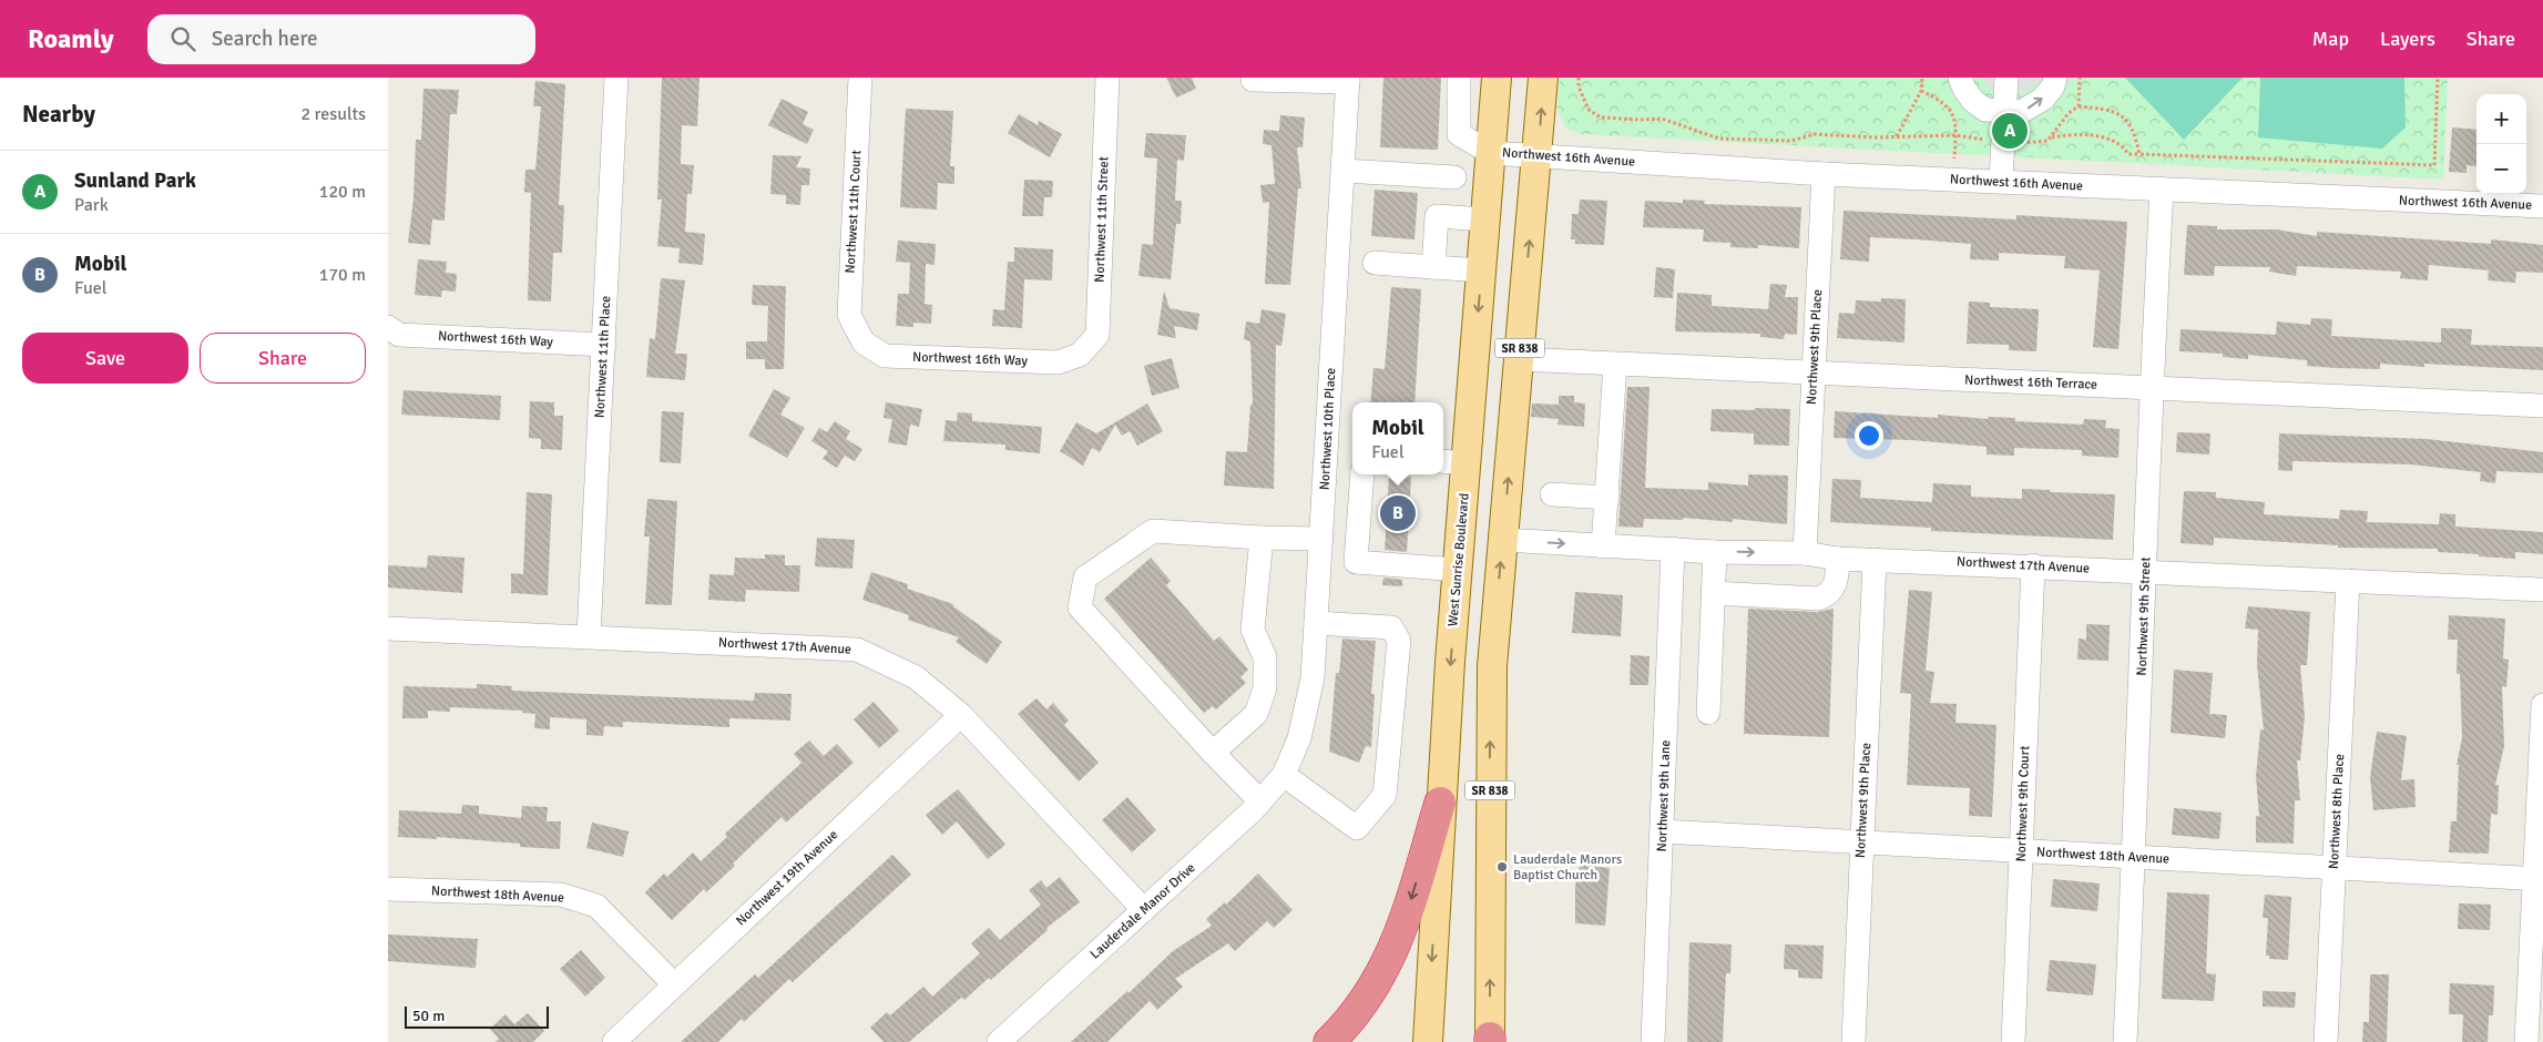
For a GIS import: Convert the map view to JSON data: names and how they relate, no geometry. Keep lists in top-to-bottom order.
{
  "streets": {
    "main road": ["SR 838", "West Sunrise Boulevard"],
    "street": [
      "Northwest 16th Avenue",
      "Northwest 11th Court",
      "Northwest 11th Street",
      "Northwest 16th Way",
      "Northwest 9th Place",
      "Northwest 11th Place",
      "Northwest 16th Terrace",
      "Northwest 10th Place",
      "Northwest 17th Avenue",
      "Northwest 9th Street",
      "Northwest 9th Lane",
      "Northwest 9th Court",
      "Northwest 8th Place",
      "Northwest 18th Avenue",
      "Northwest 19th Avenue",
      "Lauderdale Manor Drive"
    ]
  },
  "crossings": [
    ["Northwest 16th Avenue", "Northwest 9th Place"],
    ["Northwest 16th Avenue", "SR 838"],
    ["Northwest 16th Avenue", "West Sunrise Boulevard"],
    ["Northwest 16th Avenue", "Northwest 9th Street"],
    ["Northwest 11th Court", "Northwest 16th Way"],
    ["Northwest 11th Street", "Northwest 16th Way"],
    ["Northwest 16th Way", "Northwest 11th Place"],
    ["Northwest 9th Place", "Northwest 16th Terrace"],
    ["Northwest 9th Place", "Northwest 17th Avenue"],
    ["Northwest 9th Place", "Northwest 18th Avenue"],
    ["SR 838", "Northwest 16th Terrace"],
    ["SR 838", "Northwest 17th Avenue"],
    ["Northwest 11th Place", "Northwest 17th Avenue"],
    ["Northwest 16th Terrace", "Northwest 9th Street"],
    ["Northwest 10th Place", "Lauderdale Manor Drive"],
    ["Northwest 17th Avenue", "Northwest 9th Street"],
    ["Northwest 17th Avenue", "Northwest 9th Lane"],
    ["Northwest 17th Avenue", "Northwest 9th Court"],
    ["Northwest 17th Avenue", "Northwest 8th Place"],
    ["Northwest 17th Avenue", "Northwest 19th Avenue"],
    ["Northwest 17th Avenue", "Lauderdale Manor Drive"],
    ["Northwest 9th Street", "Northwest 18th Avenue"],
    ["Northwest 9th Lane", "Northwest 18th Avenue"],
    ["Northwest 9th Court", "Northwest 18th Avenue"],
    ["Northwest 8th Place", "Northwest 18th Avenue"],
    ["Northwest 18th Avenue", "Northwest 19th Avenue"]
  ],
  "places": ["Lauderdale Manors Baptist Church"],
  "scale_bar": "50 m",
  "page": {
    "header": "Roamly",
    "search": "Search here",
    "nav": ["Map", "Layers", "Share"],
    "heading": ["Nearby", "2 results"],
    "map_buttons": ["+", "−"],
    "pins": ["A", "B"],
    "list": [
      {
        "mark": "A",
        "name": "Sunland Park",
        "note": "Park",
        "value": "120 m"
      },
      {
        "mark": "B",
        "name": "Mobil",
        "note": "Fuel",
        "value": "170 m"
      }
    ],
    "buttons": ["Save", "Share"],
    "popup": ["Mobil", "Fuel"],
    "scale": "50 m"
  }
}
